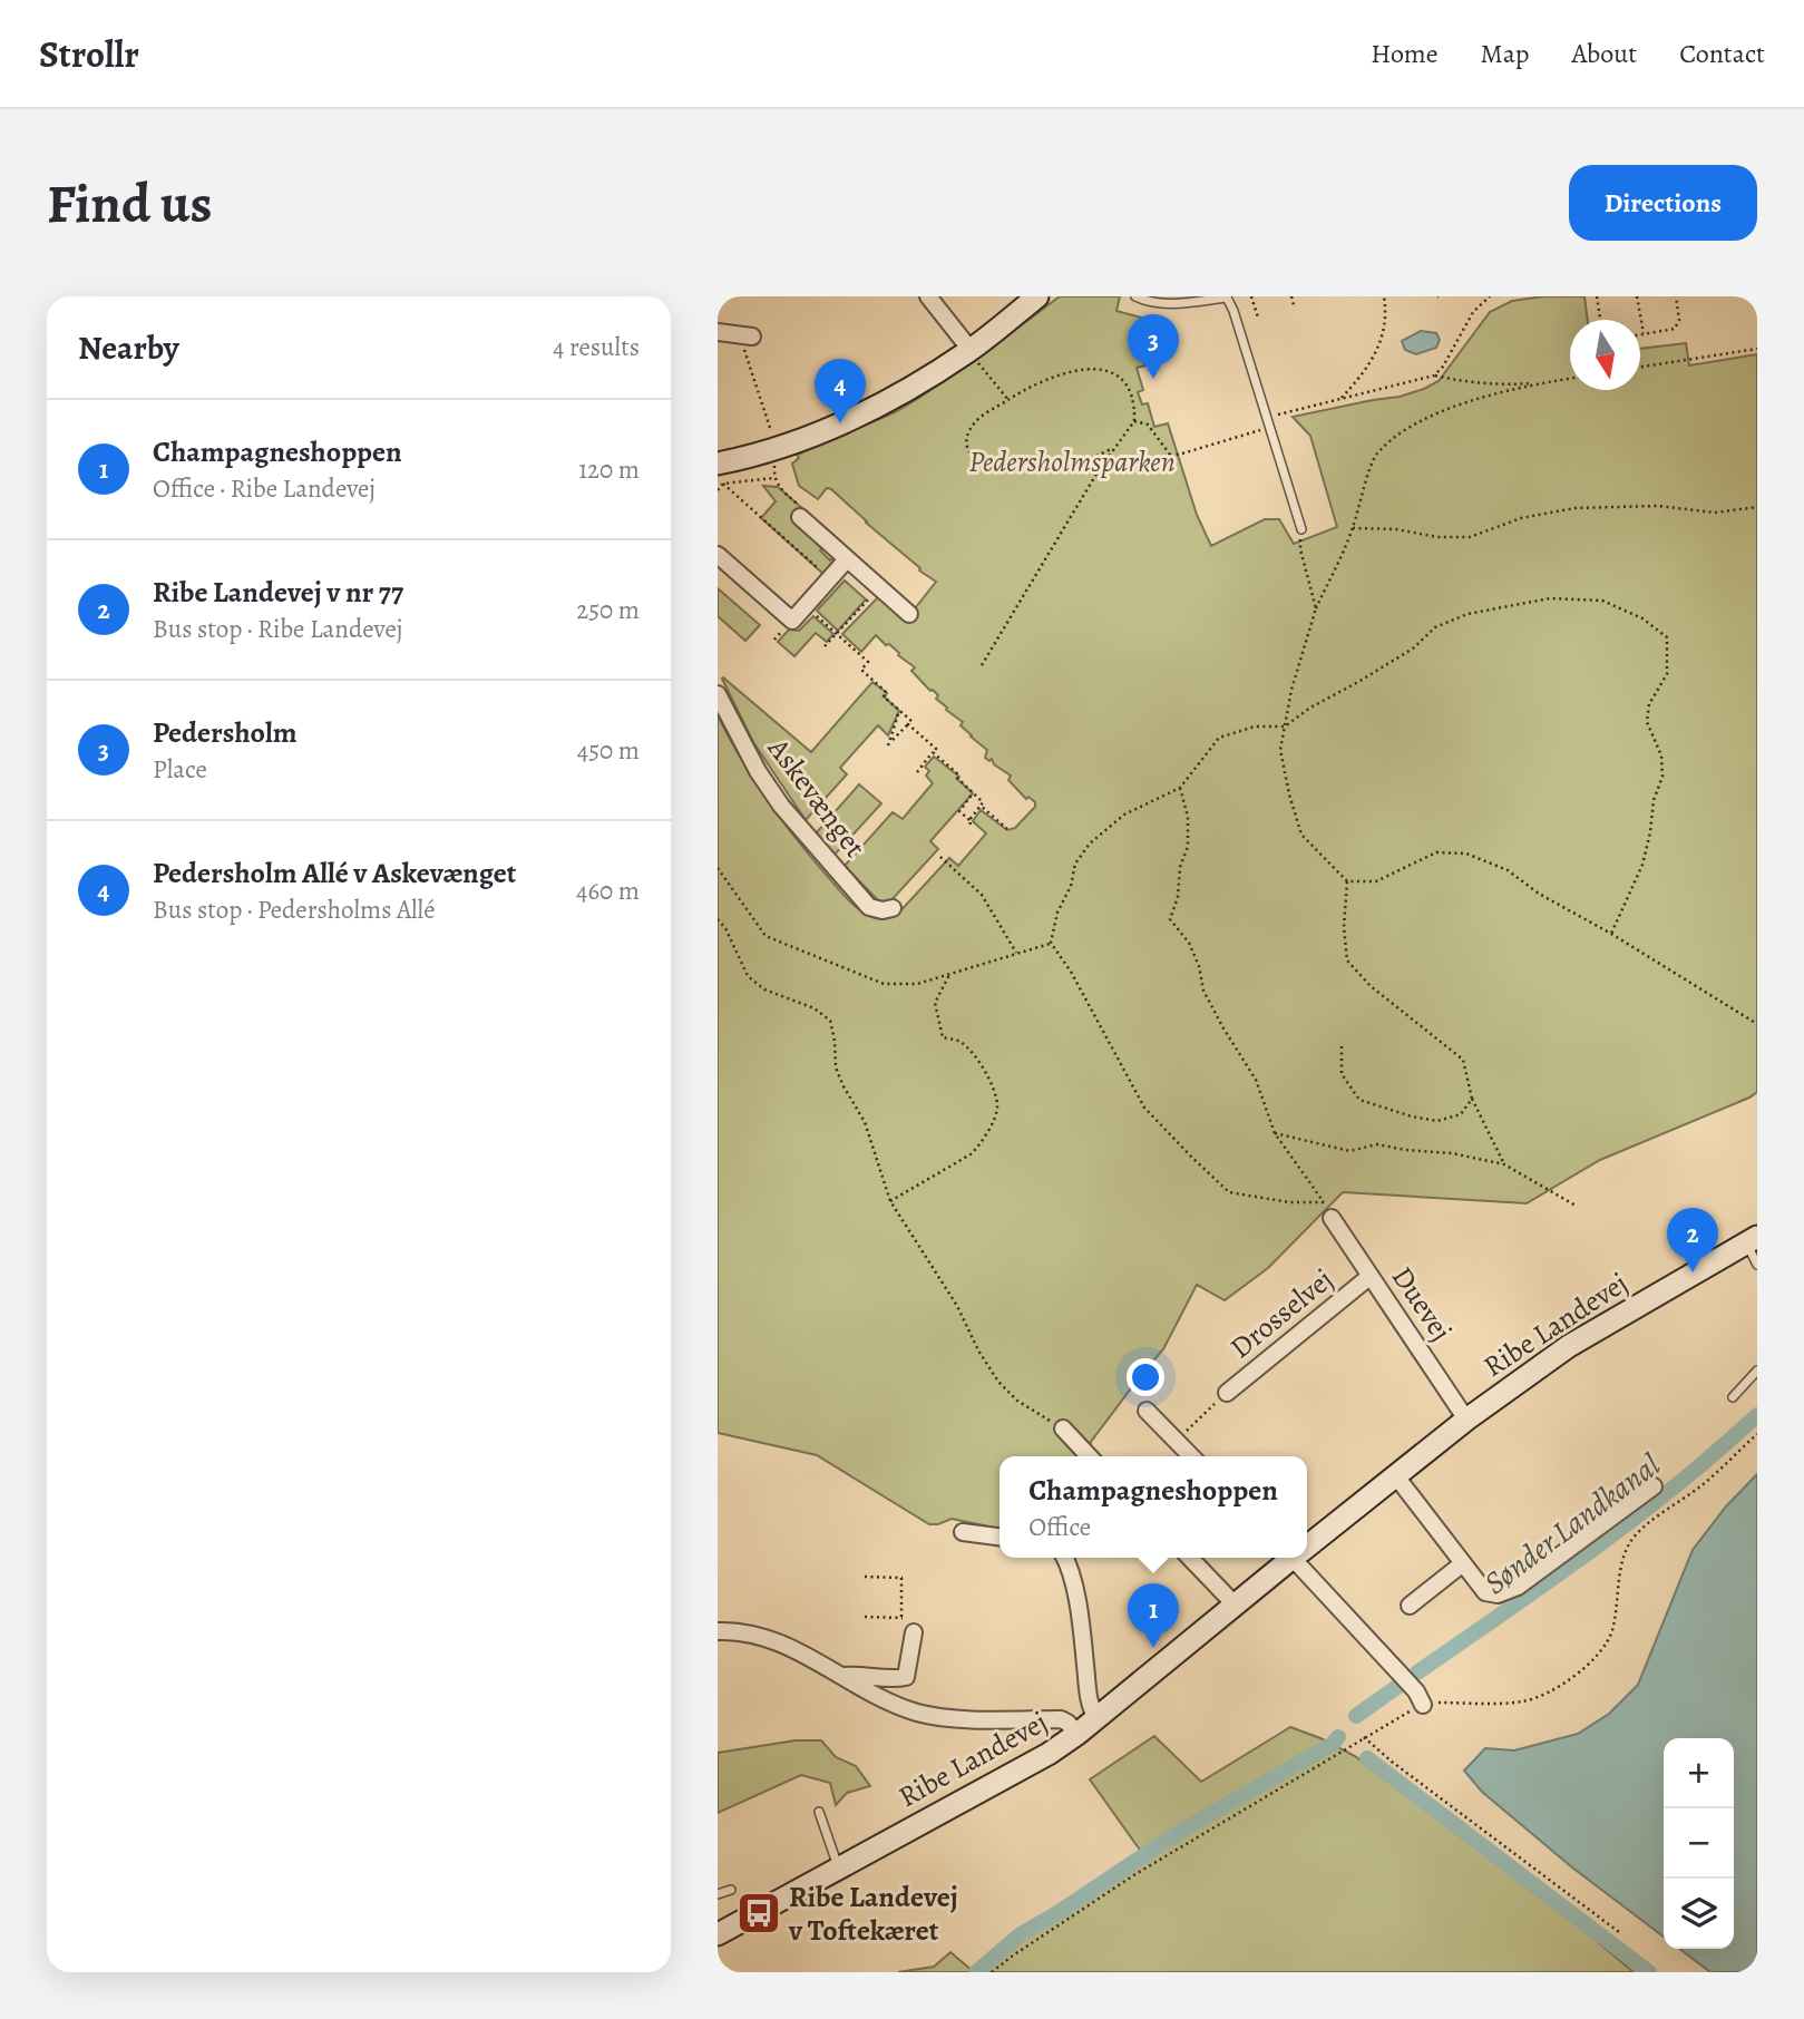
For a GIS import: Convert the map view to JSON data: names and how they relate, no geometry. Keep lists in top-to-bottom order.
{
  "streets": {
    "main road": ["Ribe Landevej"],
    "street": ["Askevænget", "Duevej", "Drosselvej"]
  },
  "crossings": [
    ["Duevej", "Drosselvej"],
    ["Duevej", "Ribe Landevej"]
  ],
  "water": ["Sønder Landkanal"],
  "parks": ["Pedersholmsparken"],
  "places": {
    "bus stop": ["Ribe Landevej v Toftekæret"]
  },
  "north": "bottom",
  "page": {
    "header": "Strollr",
    "nav": [
      "Home",
      "Map",
      "About",
      "Contact"
    ],
    "buttons": "Directions",
    "title": "Find us",
    "heading": ["Nearby", "4 results"],
    "pins": [
      "3",
      "4",
      "2",
      "1"
    ],
    "list": [
      {
        "mark": "1",
        "name": "Champagneshoppen",
        "note": "Office · Ribe Landevej",
        "value": "120 m"
      },
      {
        "mark": "2",
        "name": "Ribe Landevej v nr 77",
        "note": "Bus stop · Ribe Landevej",
        "value": "250 m"
      },
      {
        "mark": "3",
        "name": "Pedersholm",
        "note": "Place",
        "value": "450 m"
      },
      {
        "mark": "4",
        "name": "Pedersholm Allé v Askevænget",
        "note": "Bus stop · Pedersholms Allé",
        "value": "460 m"
      }
    ],
    "popup": ["Champagneshoppen", "Office"],
    "map_buttons": ["+", "−"]
  }
}
